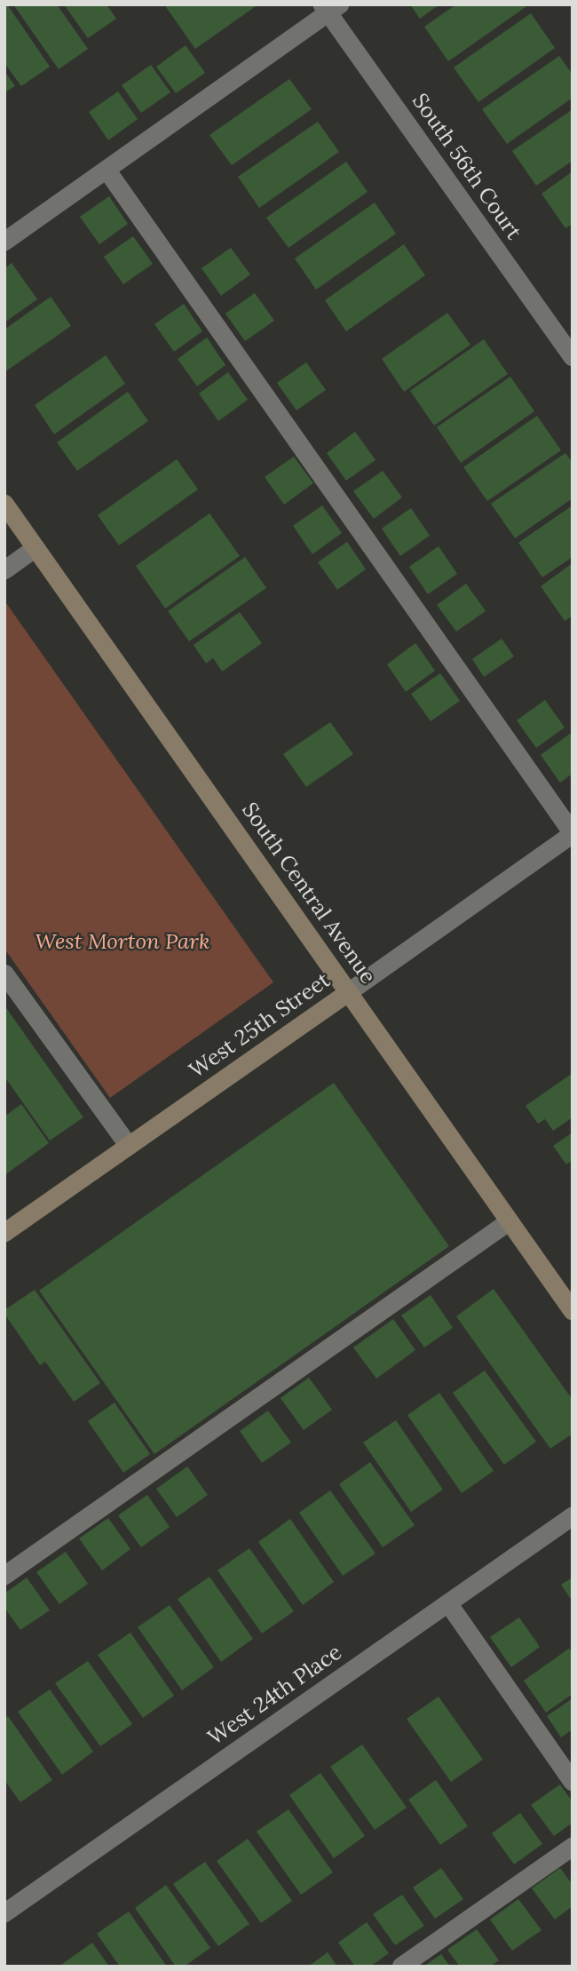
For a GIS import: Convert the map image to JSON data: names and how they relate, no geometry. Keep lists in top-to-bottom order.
{
  "streets": {
    "street": [
      "South 56th Court",
      "South Central Avenue",
      "West 25th Street",
      "West 24th Place"
    ]
  },
  "crossings": [
    ["South Central Avenue", "West 25th Street"]
  ],
  "parks": ["West Morton Park"]
}
